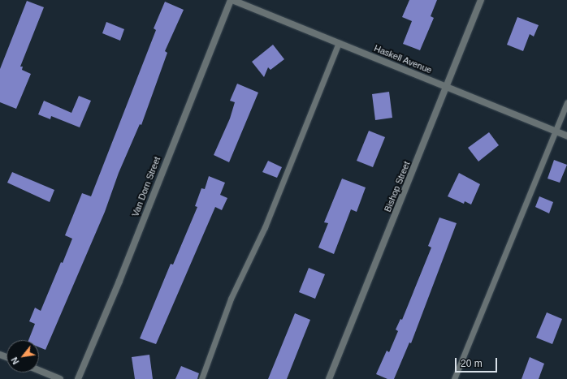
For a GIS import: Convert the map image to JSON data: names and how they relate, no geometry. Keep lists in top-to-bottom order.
{
  "streets": {
    "street": ["Haskell Avenue", "Van Dorn Street", "Bishop Street"]
  },
  "crossings": [
    ["Haskell Avenue", "Van Dorn Street"],
    ["Haskell Avenue", "Bishop Street"]
  ],
  "scale_bar": "20 m",
  "north": "bottom left"
}
